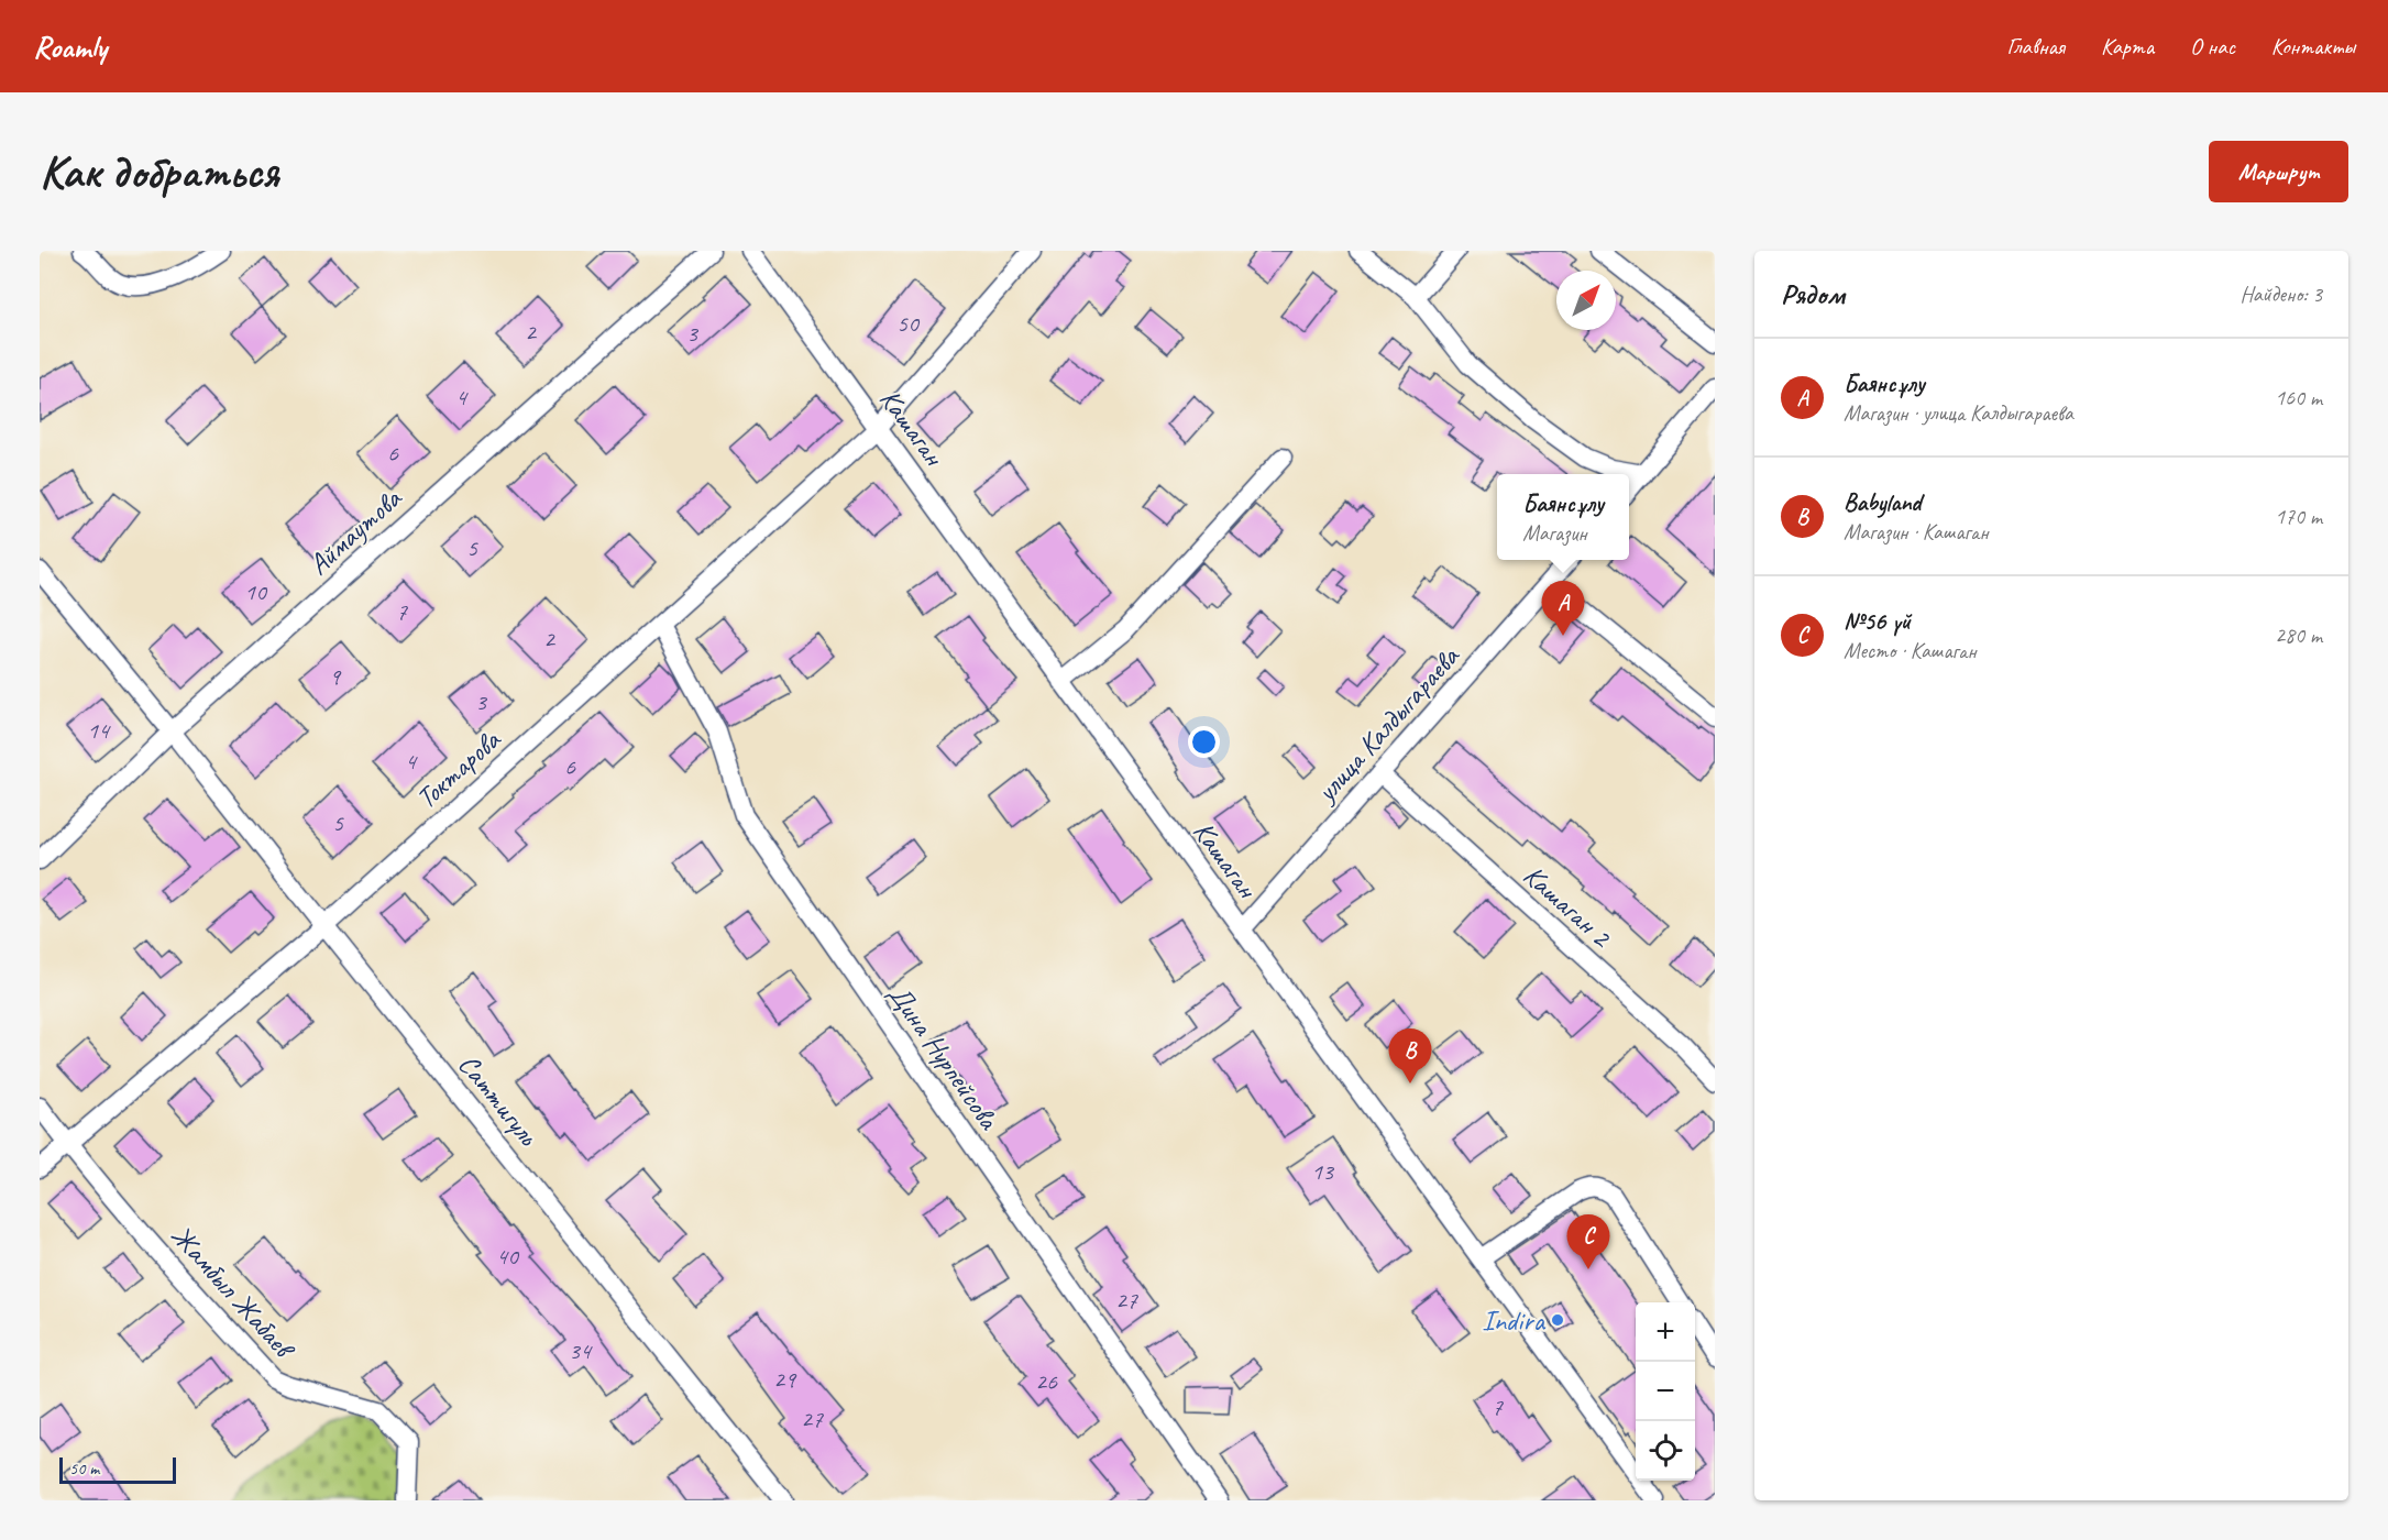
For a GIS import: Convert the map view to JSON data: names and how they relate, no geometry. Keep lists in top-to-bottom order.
{
  "streets": {
    "street": [
      "Кашаган",
      "Аймаутова",
      "улица Калдыгараева",
      "Токтарова",
      "Кашаган 2",
      "Дина Нурпейсова",
      "Саттигуль",
      "Жамбыл Жабаев"
    ]
  },
  "crossings": [
    ["Кашаган", "улица Калдыгараева"],
    ["Кашаган", "Токтарова"],
    ["Аймаутова", "Саттигуль"],
    ["улица Калдыгараева", "Кашаган 2"],
    ["Токтарова", "Дина Нурпейсова"],
    ["Токтарова", "Саттигуль"],
    ["Токтарова", "Жамбыл Жабаев"]
  ],
  "places": ["Indira"],
  "house_numbers": [
    "50",
    "2",
    "3",
    "4",
    "6",
    "5",
    "10",
    "7",
    "2",
    "9",
    "3",
    "14",
    "4",
    "6",
    "5",
    "13",
    "40",
    "27",
    "34",
    "29",
    "26",
    "7",
    "27"
  ],
  "scale_bar": "50 m",
  "north": "top right",
  "page": {
    "header": "Roamly",
    "nav": [
      "Главная",
      "Карта",
      "О нас",
      "Контакты"
    ],
    "buttons": "Маршрут",
    "title": "Как добраться",
    "heading": ["Рядом", "Найдено: 3"],
    "list": [
      {
        "mark": "A",
        "name": "Баянсұлу",
        "note": "Магазин · улица Калдыгараева",
        "value": "160 m"
      },
      {
        "mark": "B",
        "name": "Babyland",
        "note": "Магазин · Кашаган",
        "value": "170 m"
      },
      {
        "mark": "C",
        "name": "№56 үй",
        "note": "Место · Кашаган",
        "value": "280 m"
      }
    ],
    "popup": ["Баянсұлу", "Магазин"],
    "pins": ["A", "B", "C"],
    "map_buttons": ["+", "−"],
    "scale": "50 m"
  }
}
